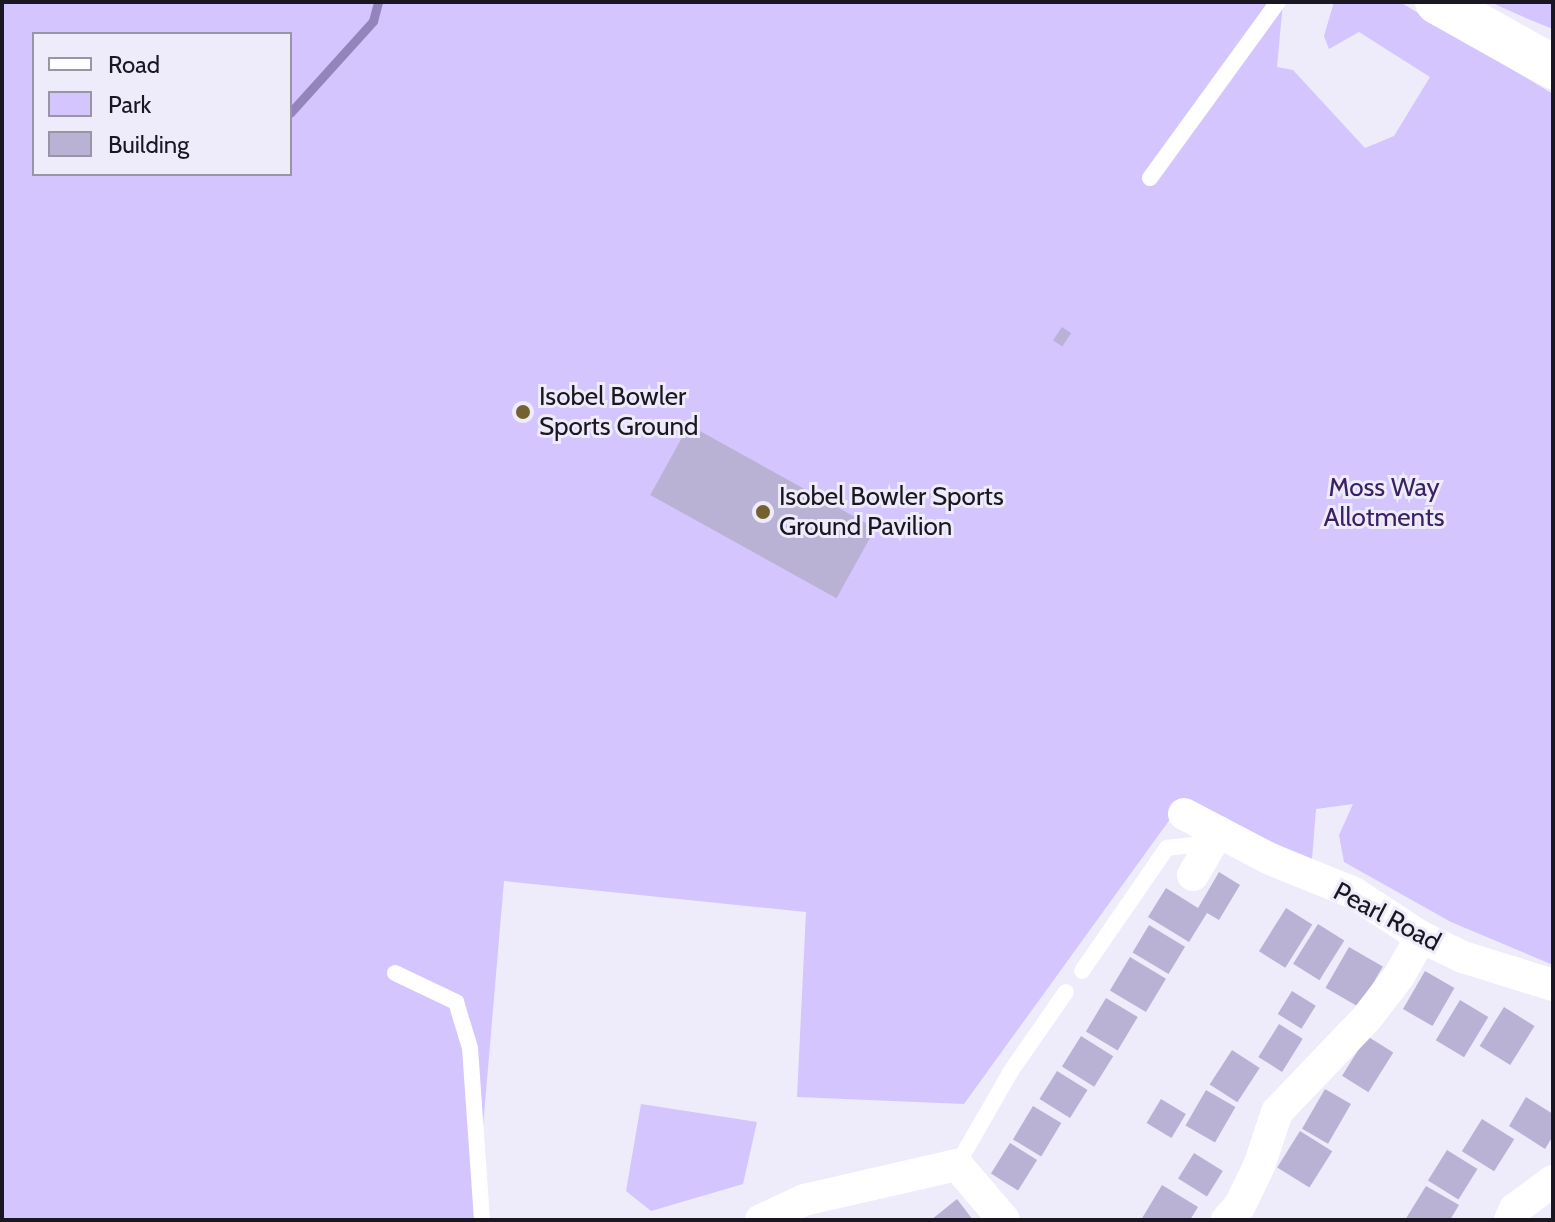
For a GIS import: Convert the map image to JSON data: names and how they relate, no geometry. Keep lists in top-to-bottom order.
{
  "streets": {
    "street": ["Pearl Road"]
  },
  "parks": ["Moss Way Allotments"],
  "places": ["Isobel Bowler Sports Ground", "Isobel Bowler Sports Ground Pavilion"],
  "legend": ["Road", "Park", "Building"]
}
